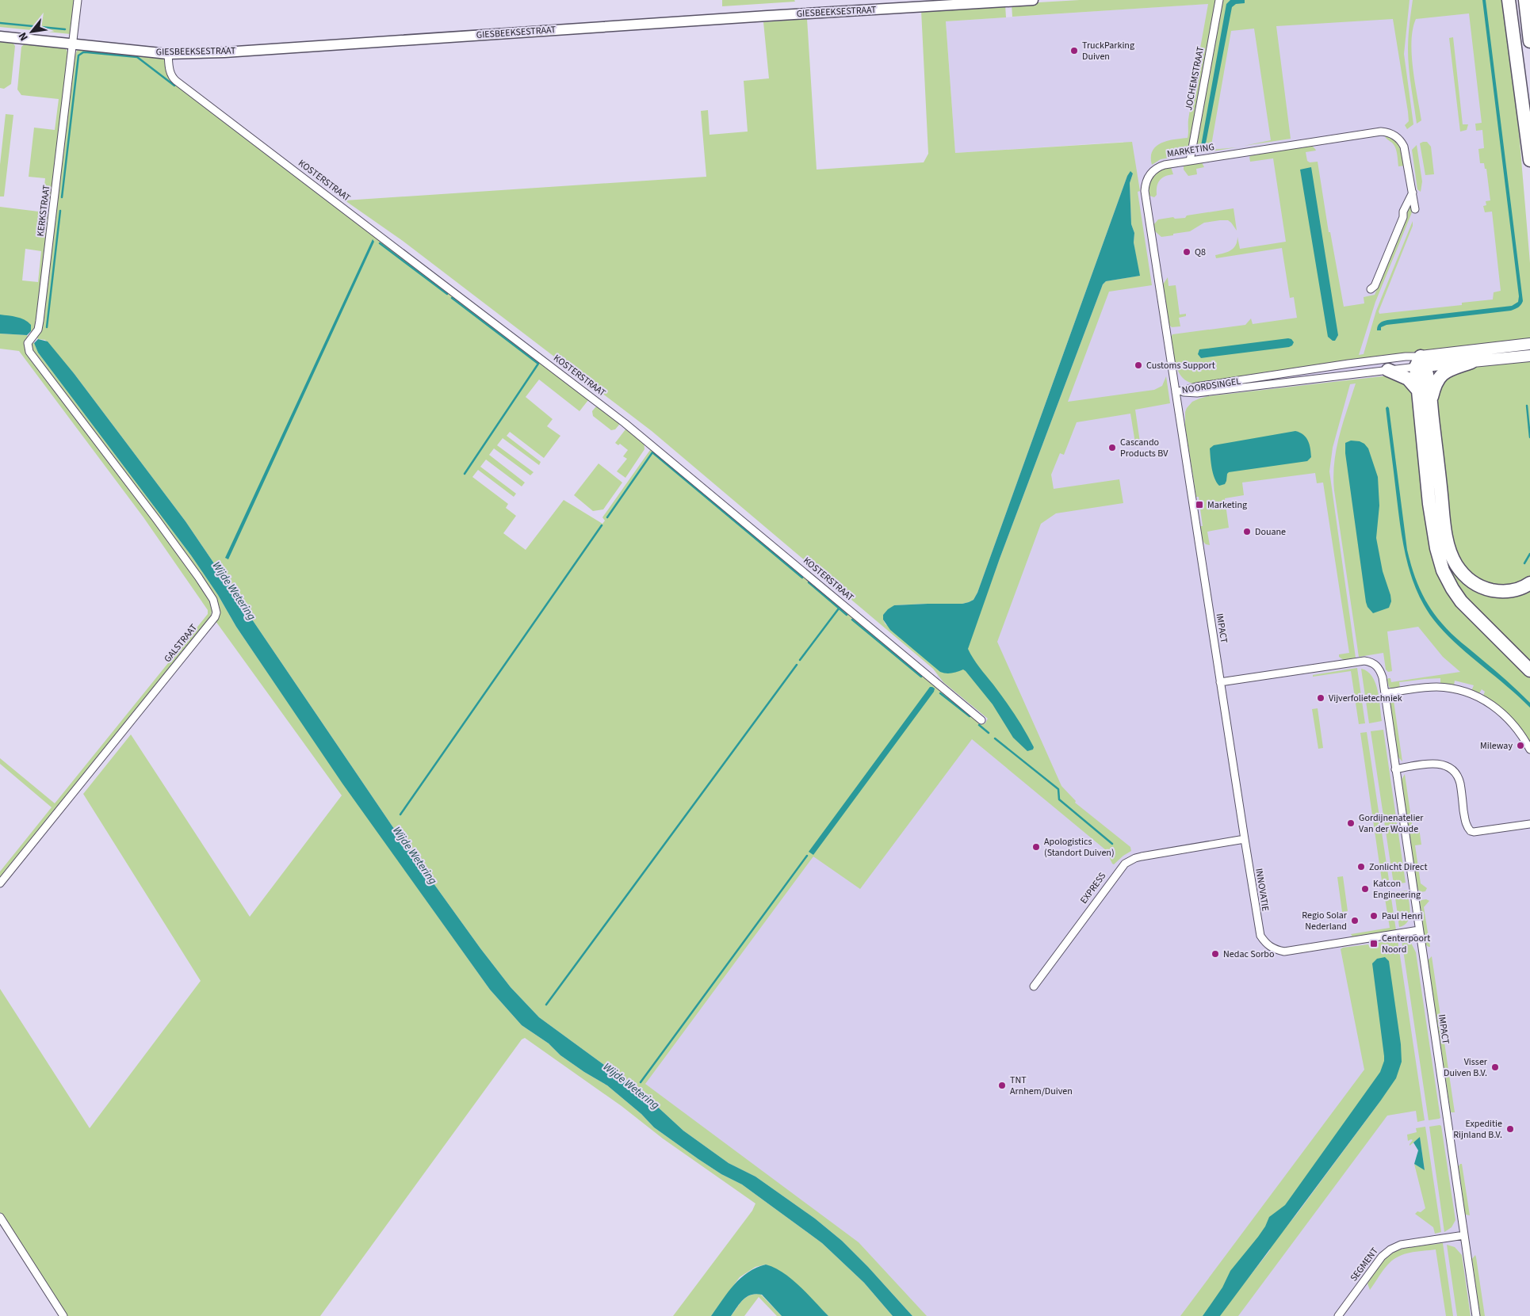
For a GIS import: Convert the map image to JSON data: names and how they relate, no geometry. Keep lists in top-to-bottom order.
{
  "streets": {
    "main road": ["NOORDSINGEL"],
    "street": [
      "GIESBEEKSESTRAAT",
      "JOCHEMSTRAAT",
      "MARKETING",
      "KOSTERSTRAAT",
      "KERKSTRAAT",
      "IMPACT",
      "GALSTRAAT",
      "EXPRESS",
      "INNOVATIE",
      "SEGMENT"
    ]
  },
  "crossings": [
    ["GIESBEEKSESTRAAT", "KOSTERSTRAAT"],
    ["GIESBEEKSESTRAAT", "KERKSTRAAT"],
    ["JOCHEMSTRAAT", "MARKETING"],
    ["MARKETING", "NOORDSINGEL"],
    ["MARKETING", "IMPACT"],
    ["KERKSTRAAT", "GALSTRAAT"],
    ["NOORDSINGEL", "IMPACT"],
    ["IMPACT", "INNOVATIE"],
    ["IMPACT", "SEGMENT"],
    ["EXPRESS", "INNOVATIE"]
  ],
  "water": ["Wijde Wetering"],
  "places": {
    "other": [
      "TruckParking Duiven",
      "Q8",
      "Customs Support",
      "Cascando Products BV",
      "Douane",
      "Vijverfolietechniek",
      "Mileway",
      "Gordijnenatelier Van der Woude",
      "Apologistics (Standort Duiven)",
      "Zonlicht Direct",
      "Katcon Engineering",
      "Paul Henri",
      "Regio Solar Nederland",
      "Nedac Sorbo",
      "Visser Duiven B.V.",
      "TNT Arnhem/Duiven",
      "Expeditie Rijnland B.V."
    ],
    "transit": ["Marketing", "Centerpoort Noord"]
  },
  "north": "bottom left"
}
